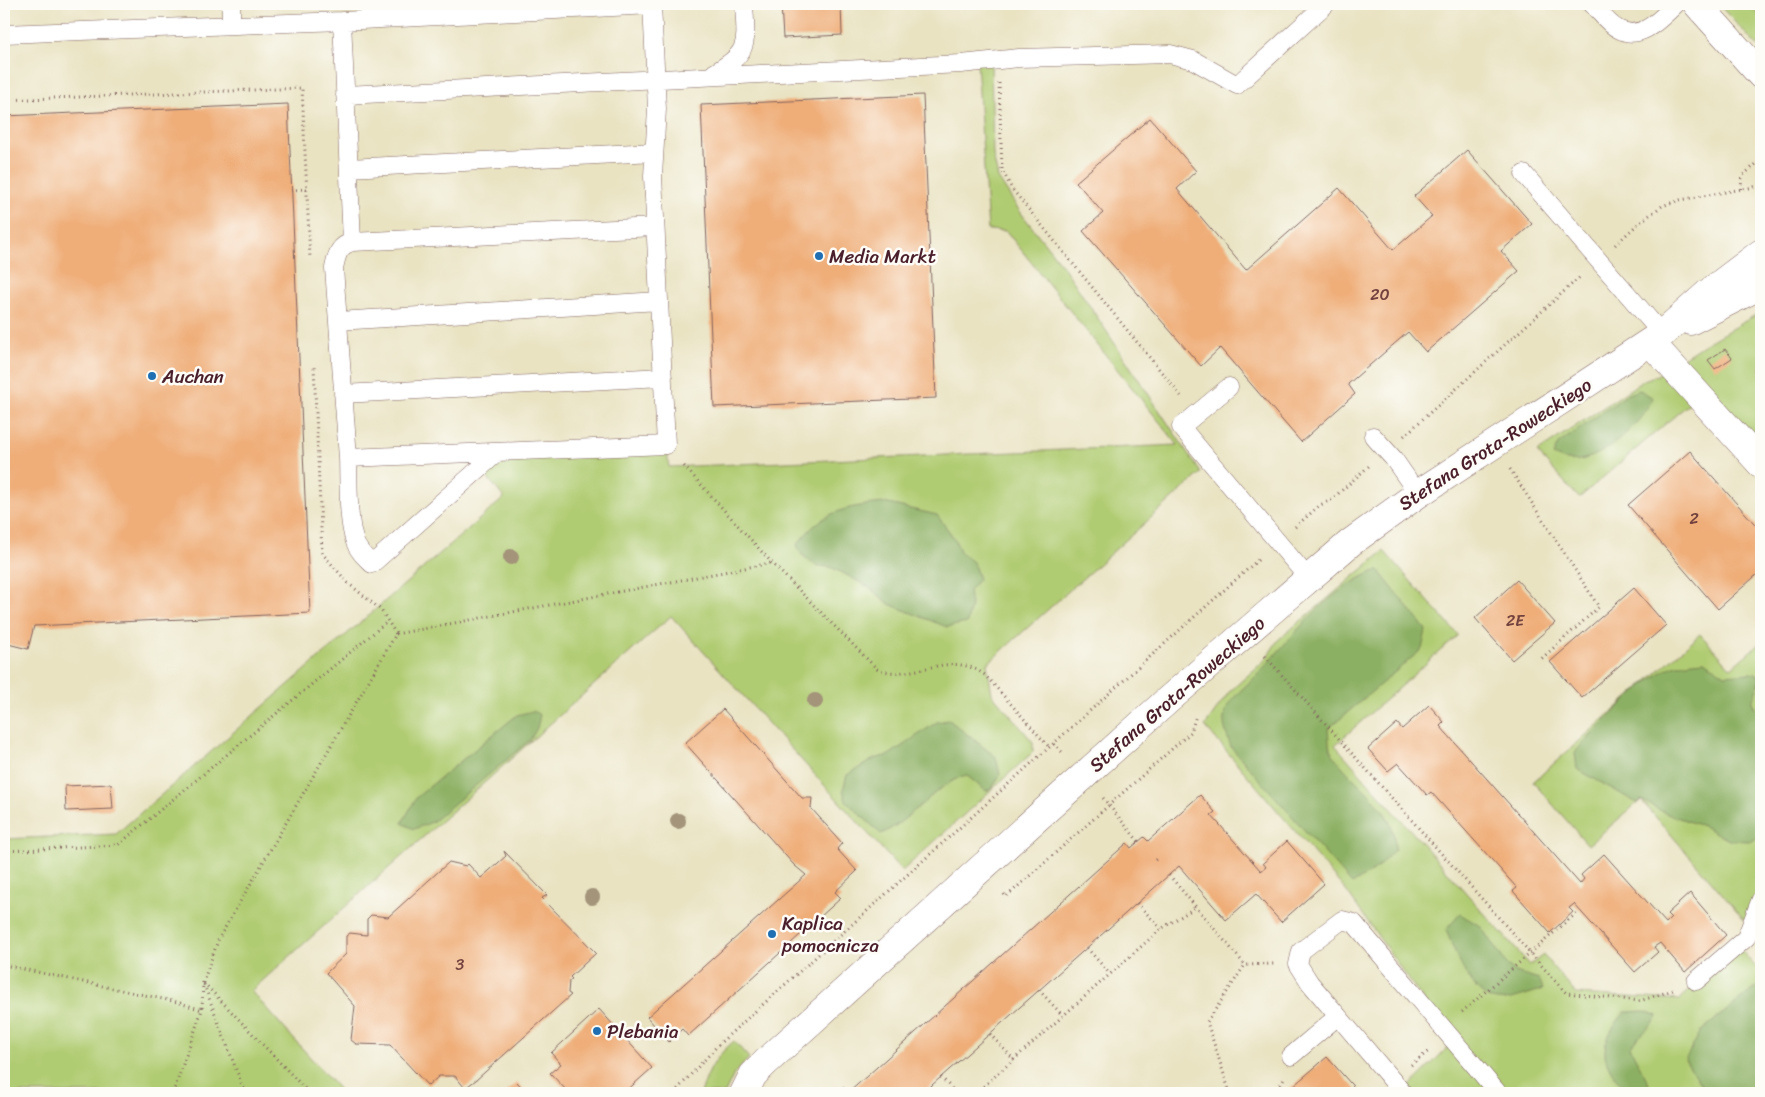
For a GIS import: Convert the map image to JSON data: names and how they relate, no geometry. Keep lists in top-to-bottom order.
{
  "streets": {
    "street": ["Stefana Grota-Roweckiego"]
  },
  "places": [
    "Media Markt",
    "Auchan",
    "Kaplica pomocnicza",
    "Plebania"
  ],
  "house_numbers": [
    "20",
    "2",
    "2E",
    "3"
  ]
}
